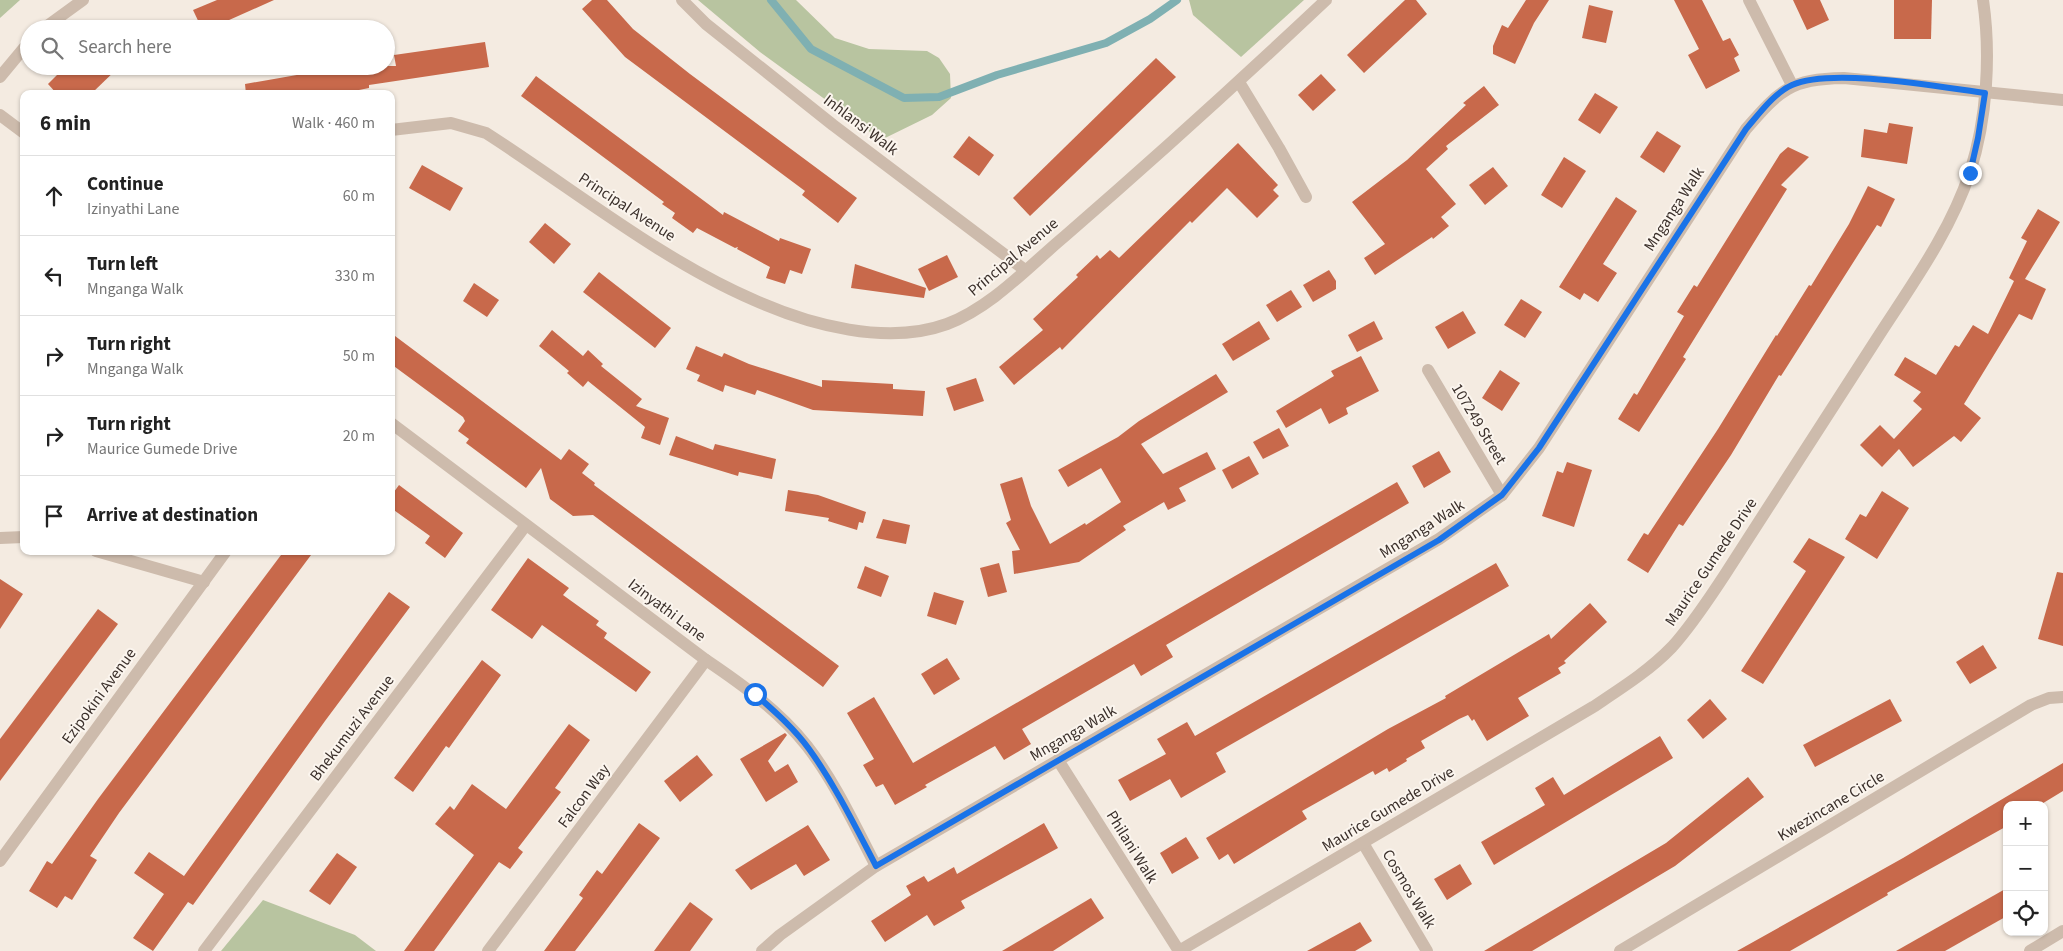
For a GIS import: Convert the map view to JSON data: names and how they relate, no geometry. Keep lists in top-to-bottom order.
{
  "streets": {
    "street": [
      "Inhlansi Walk",
      "Principal Avenue",
      "Mnganga Walk",
      "107249 Street",
      "Maurice Gumede Drive",
      "Izinyathi Lane",
      "Ezipokini Avenue",
      "Bhekumuzi Avenue",
      "Falcon Way",
      "Kwezincane Circle",
      "Philani Walk",
      "Cosmos Walk"
    ]
  },
  "crossings": [
    ["Inhlansi Walk", "Principal Avenue"],
    ["Mnganga Walk", "107249 Street"],
    ["Mnganga Walk", "Maurice Gumede Drive"],
    ["Mnganga Walk", "Izinyathi Lane"],
    ["Mnganga Walk", "Philani Walk"],
    ["Maurice Gumede Drive", "Philani Walk"],
    ["Maurice Gumede Drive", "Cosmos Walk"],
    ["Izinyathi Lane", "Bhekumuzi Avenue"],
    ["Izinyathi Lane", "Falcon Way"]
  ],
  "page": {
    "search": "Search here",
    "heading": ["6 min", "Walk · 460 m"],
    "list": [
      ["Continue", "Izinyathi Lane", "60 m"],
      ["Turn left", "Mnganga Walk", "330 m"],
      ["Turn right", "Mnganga Walk", "50 m"],
      ["Turn right", "Maurice Gumede Drive", "20 m"],
      "Arrive at destination"
    ],
    "map_buttons": ["+", "−"]
  }
}
